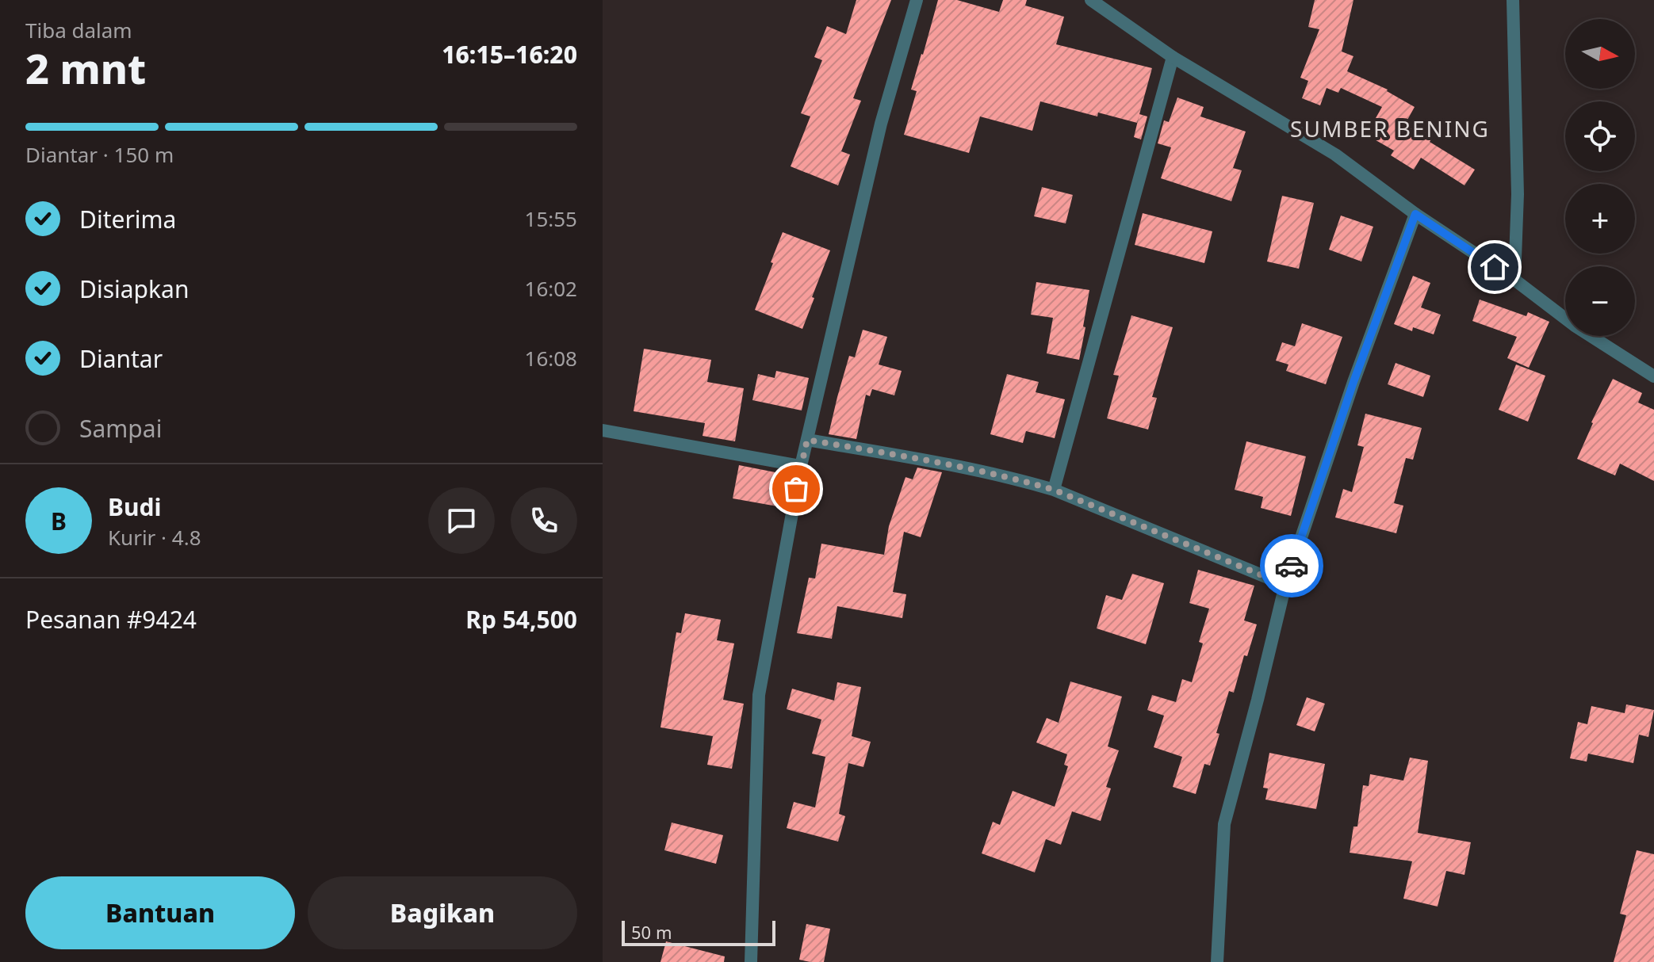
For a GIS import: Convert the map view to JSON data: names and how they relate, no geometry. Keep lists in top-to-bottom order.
{
  "districts": ["SUMBER BENING"],
  "scale_bar": "50 m",
  "north": "right",
  "page": {
    "heading": ["2 mnt", "Tiba dalam", "16:15–16:20"],
    "panel": [
      "Budi",
      "Kurir · 4.8",
      "Pesanan #9424",
      "Rp 54,500"
    ],
    "map_buttons": ["+", "−"],
    "bar": "Diantar · 150 m",
    "list": [
      ["Diterima", "15:55"],
      ["Disiapkan", "16:02"],
      ["Diantar", "16:08"],
      "Sampai"
    ],
    "round": "B",
    "buttons": ["Bantuan", "Bagikan"],
    "scale": "50 m"
  }
}
